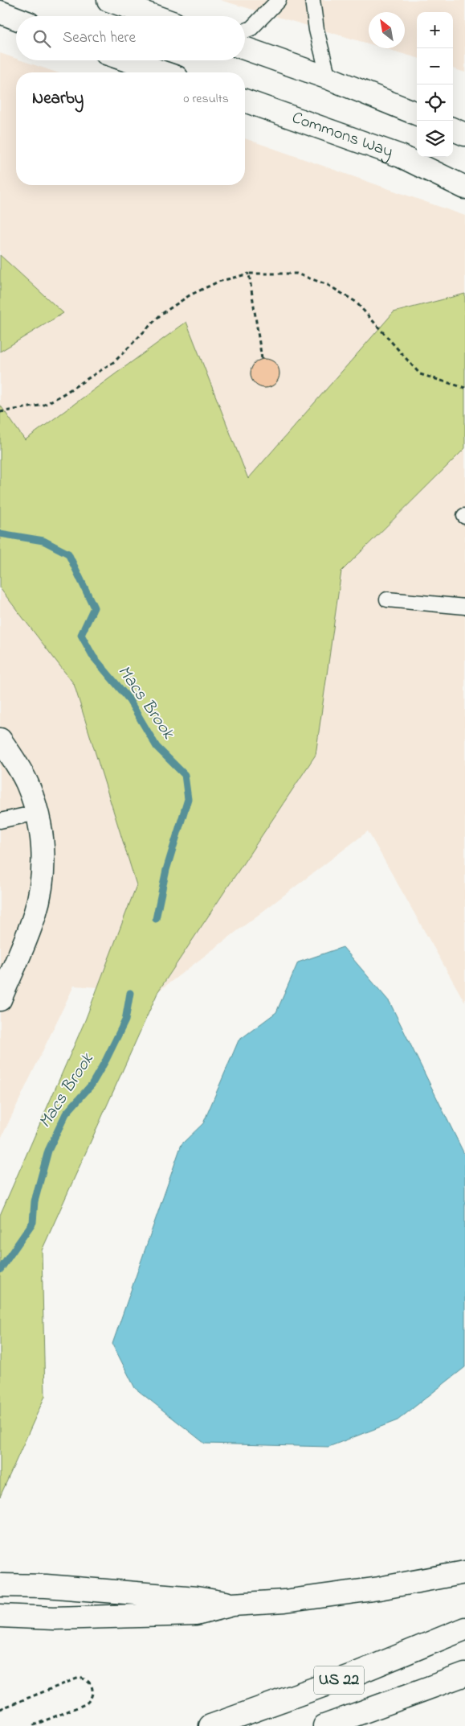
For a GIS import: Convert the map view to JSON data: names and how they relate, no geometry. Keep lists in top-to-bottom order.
{
  "streets": {
    "main road": ["Commons Way", "US 22"]
  },
  "water": ["Macs Brook"],
  "north": "top left",
  "page": {
    "map_buttons": ["+", "−"],
    "search": "Search here",
    "heading": ["Nearby", "0 results"]
  }
}
